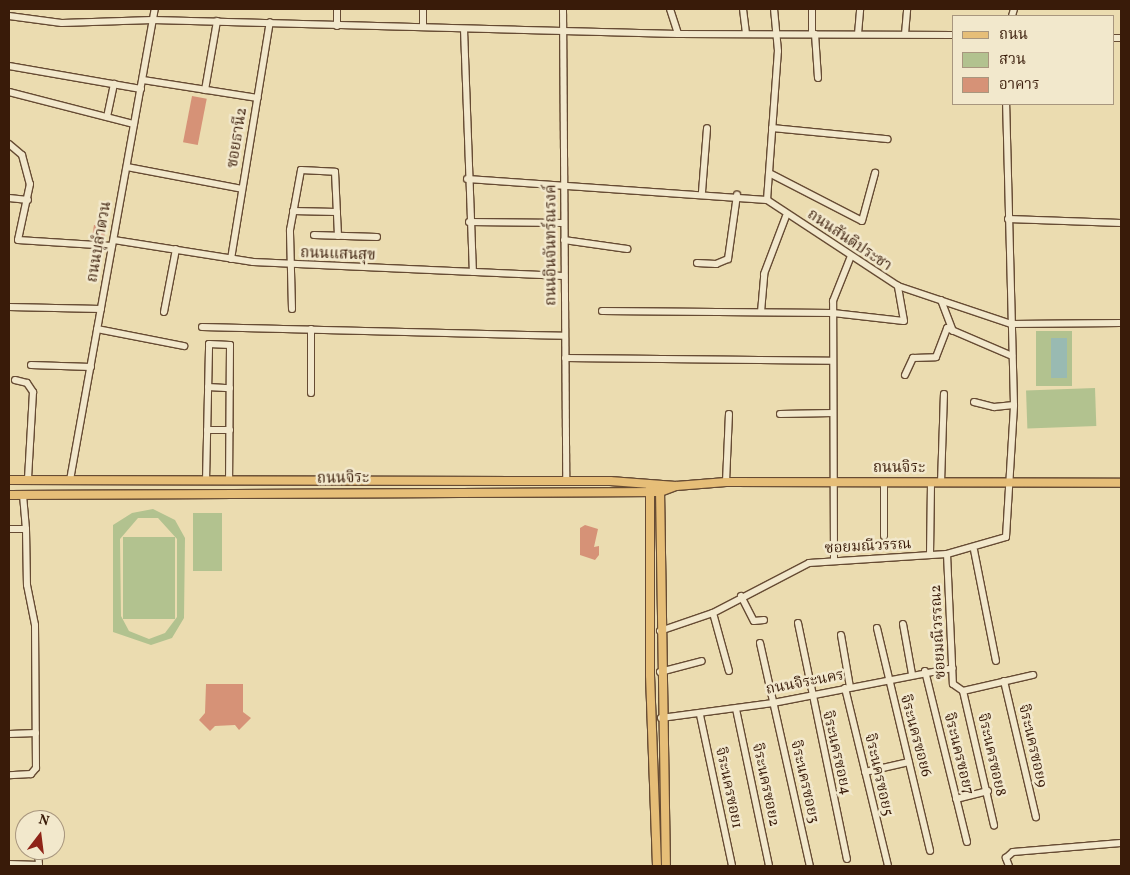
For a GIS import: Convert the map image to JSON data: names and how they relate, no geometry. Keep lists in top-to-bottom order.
{
  "streets": {
    "main road": ["ถนนจิระ"],
    "street": [
      "ซอยธานี2",
      "ถนนสันติประชา",
      "ถนนบุลำดวน",
      "ถนนอินจันทร์ณรงค์",
      "ถนนแสนสุข",
      "ซอยมณีวรรณ",
      "ซอยมณีวรรณ2",
      "ถนนจิระนคร",
      "จิระนครซอย6",
      "จิระนครซอย9",
      "จิระนครซอย4",
      "จิระนครซอย7",
      "จิระนครซอย8",
      "จิระนครซอย5",
      "จิระนครซอย3",
      "จิระนครซอย2",
      "จิระนครซอย1"
    ]
  },
  "crossings": [
    ["ซอยธานี2", "ถนนแสนสุข"],
    ["ถนนบุลำดวน", "ถนนแสนสุข"],
    ["ถนนบุลำดวน", "ถนนจิระ"],
    ["ถนนอินจันทร์ณรงค์", "ถนนแสนสุข"],
    ["ถนนอินจันทร์ณรงค์", "ถนนจิระ"],
    ["ถนนจิระ", "ซอยมณีวรรณ"],
    ["ซอยมณีวรรณ", "ซอยมณีวรรณ2"],
    ["ซอยมณีวรรณ2", "ถนนจิระนคร"],
    ["ซอยมณีวรรณ2", "จิระนครซอย9"],
    ["ซอยมณีวรรณ2", "จิระนครซอย8"],
    ["ถนนจิระนคร", "จิระนครซอย6"],
    ["ถนนจิระนคร", "จิระนครซอย4"],
    ["ถนนจิระนคร", "จิระนครซอย7"],
    ["ถนนจิระนคร", "จิระนครซอย5"],
    ["ถนนจิระนคร", "จิระนครซอย3"],
    ["ถนนจิระนคร", "จิระนครซอย2"],
    ["ถนนจิระนคร", "จิระนครซอย1"]
  ],
  "legend": ["ถนน", "สวน", "อาคาร"],
  "north": "top"
}
